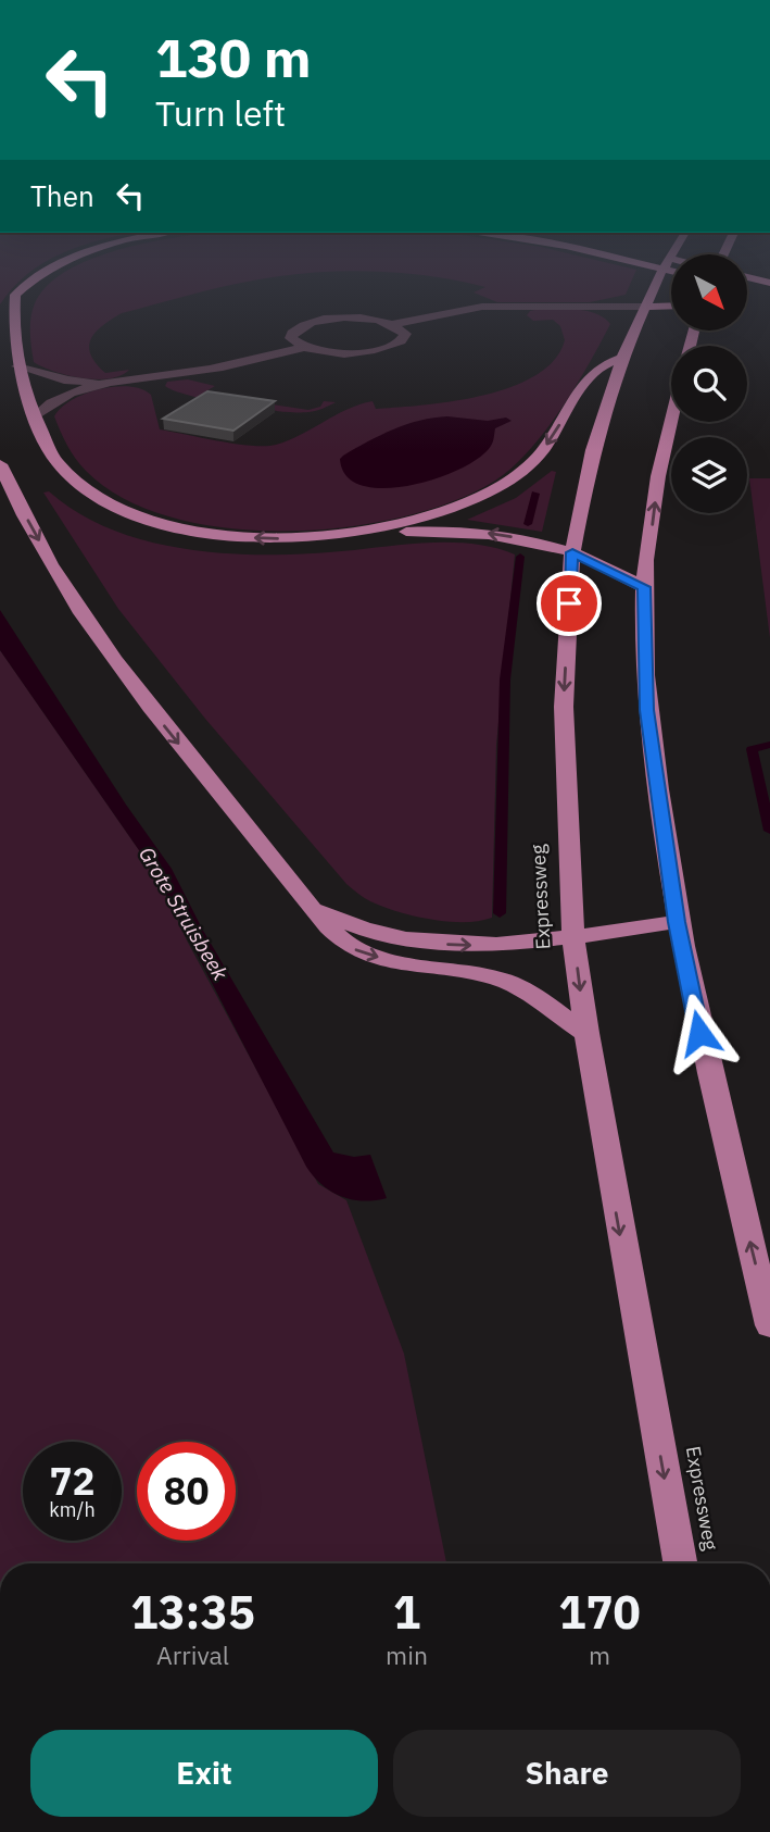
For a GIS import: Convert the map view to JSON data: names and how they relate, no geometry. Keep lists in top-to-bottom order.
{
  "streets": {
    "highway": ["Expressweg"]
  },
  "water": ["Grote Struisbeek"],
  "north": "bottom right",
  "page": {
    "turn": ["130 m", "Turn left"],
    "then": "Then",
    "speed": "72 km/h",
    "limit": "80",
    "eta": [
      "13:35",
      "Arrival",
      "1",
      "min",
      "170",
      "m"
    ],
    "buttons": ["Exit", "Share"]
  }
}
